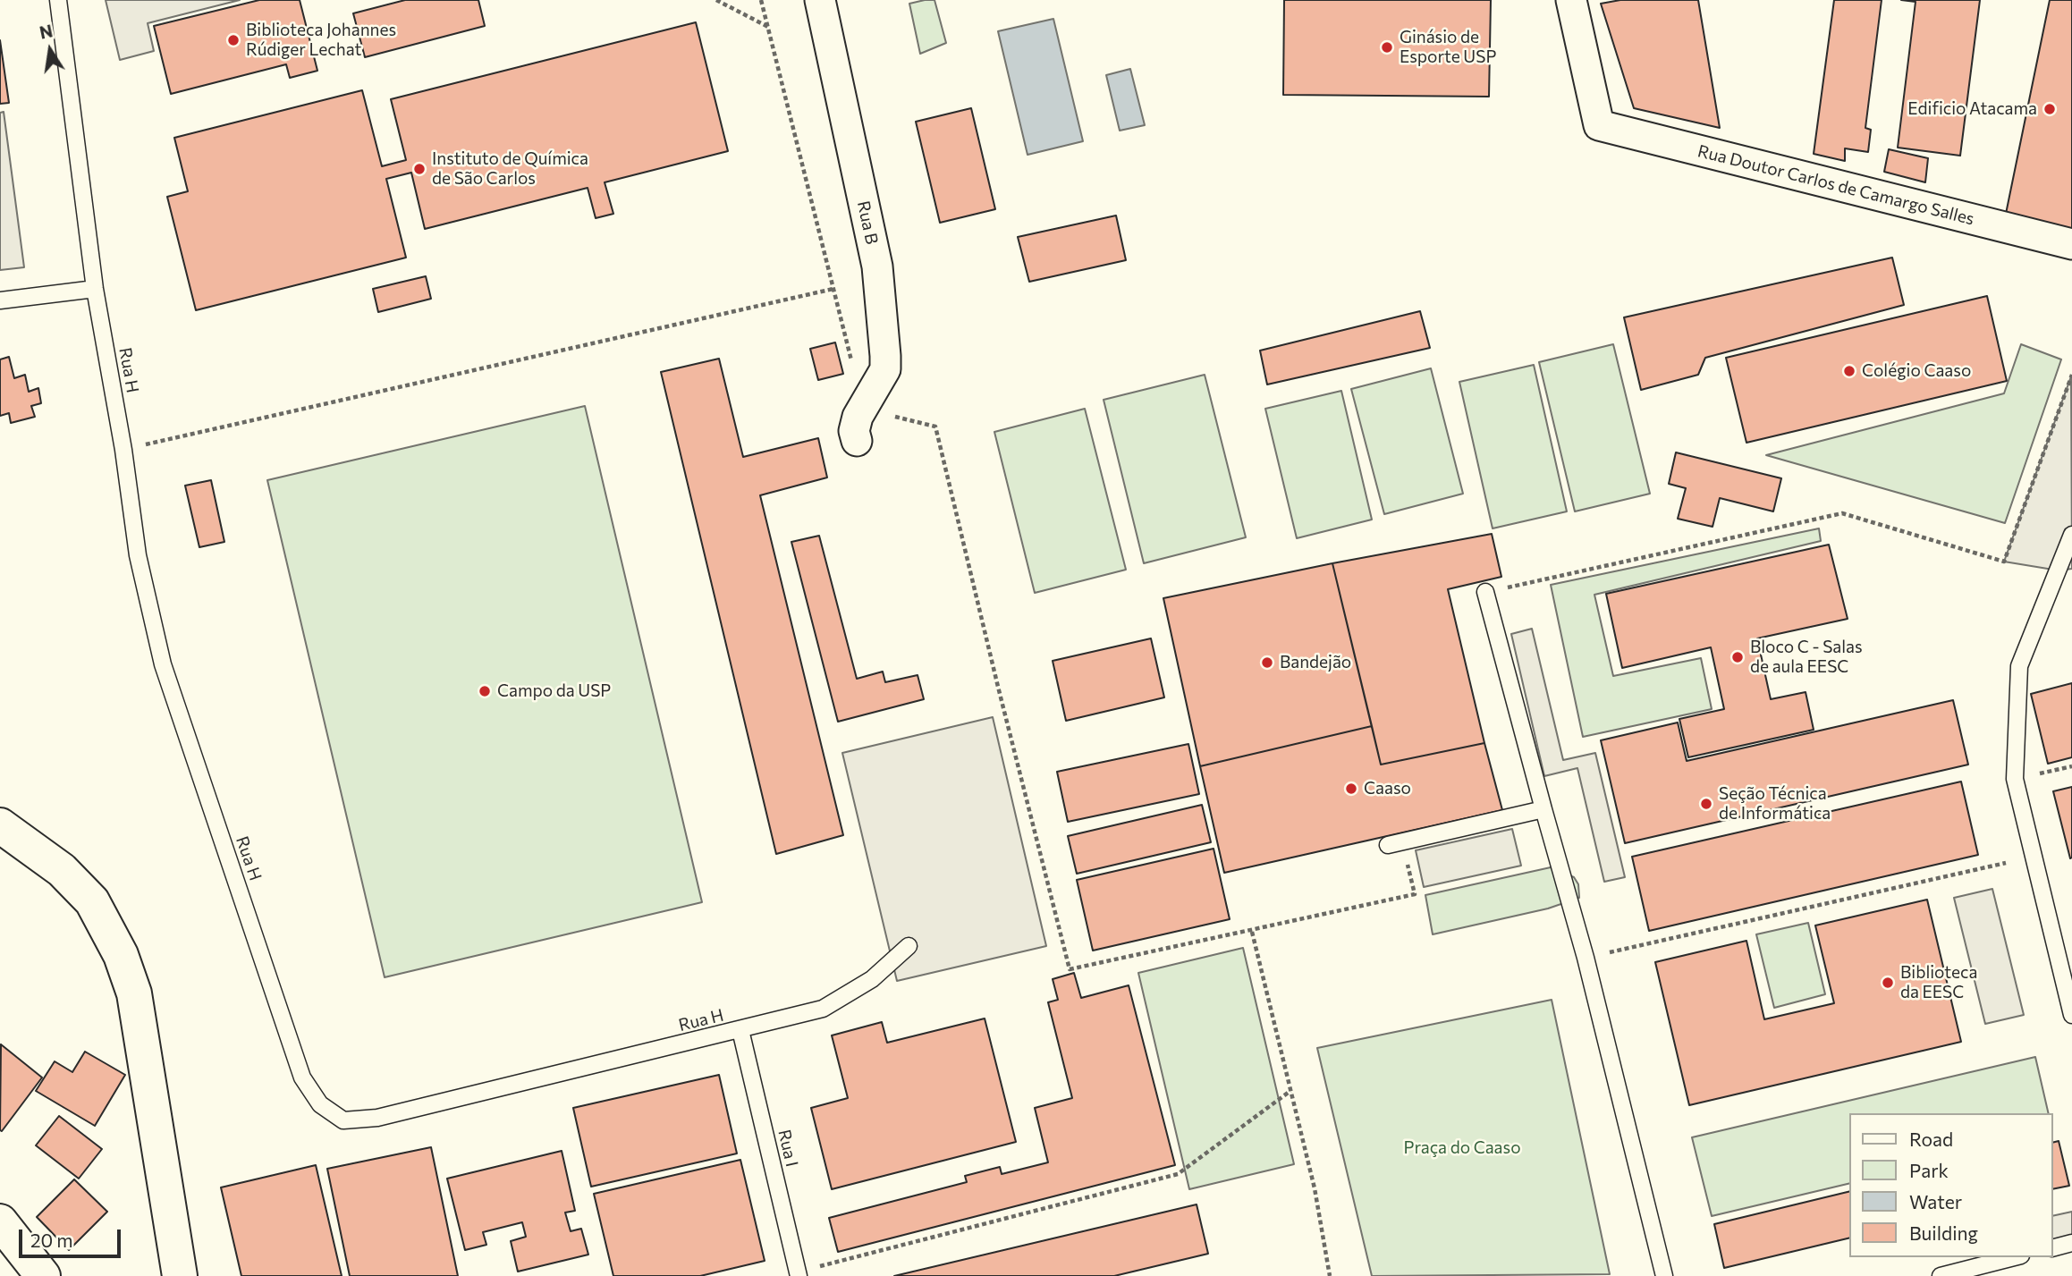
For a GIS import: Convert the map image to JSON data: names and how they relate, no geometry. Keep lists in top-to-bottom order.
{
  "streets": {
    "street": ["Rua Doutor Carlos de Camargo Salles", "Rua B"],
    "lane": ["Rua H", "Rua I"]
  },
  "crossings": [
    ["Rua H", "Rua I"]
  ],
  "parks": ["Praça do Caaso"],
  "places": [
    "Biblioteca Johannes Rúdiger Lechat",
    "Ginásio de Esporte USP",
    "Edificio Atacama",
    "Instituto de Química de São Carlos",
    "Colégio Caaso",
    "Bloco C - Salas de aula EESC",
    "Bandejão",
    "Campo da USP",
    "Caaso",
    "Seção Técnica de Informática",
    "Biblioteca da EESC"
  ],
  "legend": [
    "Road",
    "Park",
    "Water",
    "Building"
  ],
  "scale_bar": "20 m",
  "north": "top"
}
